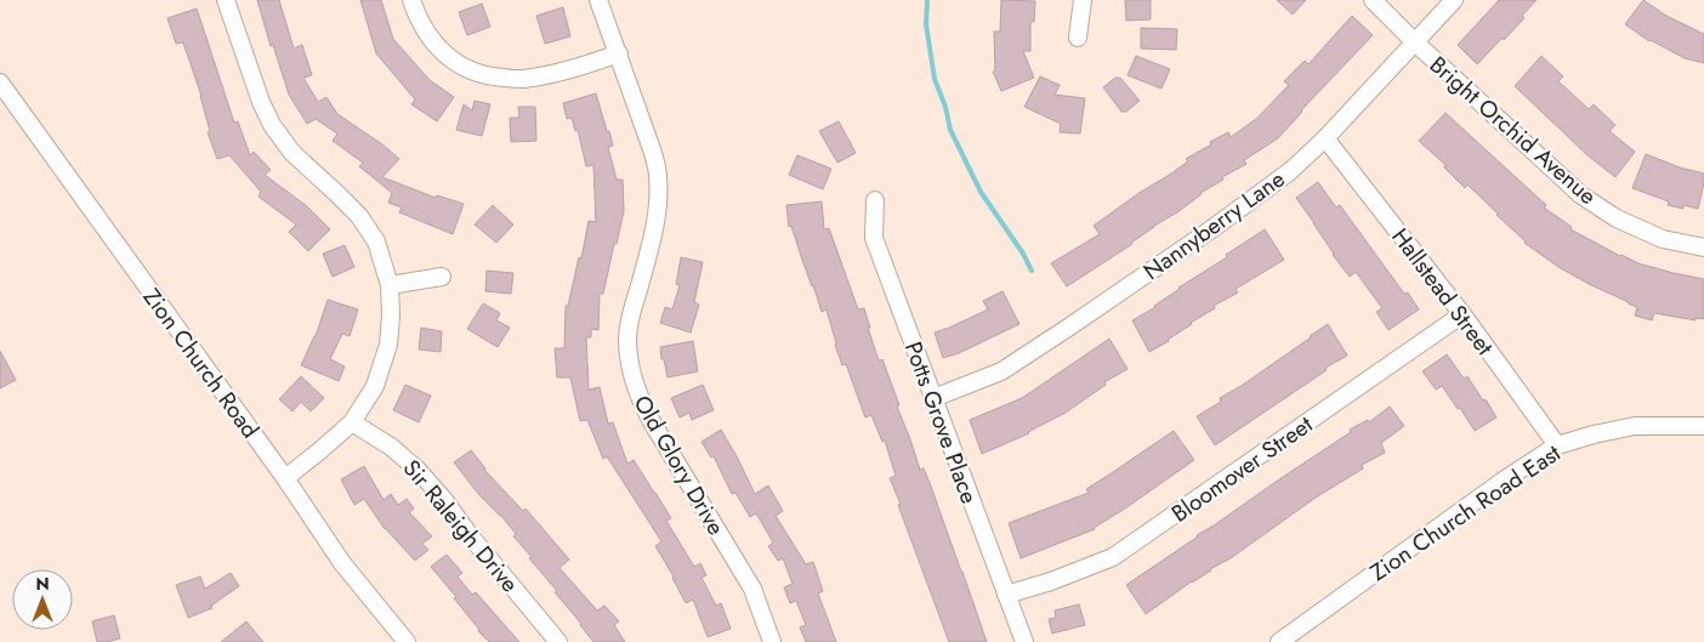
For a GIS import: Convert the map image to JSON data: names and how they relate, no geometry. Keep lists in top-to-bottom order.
{
  "streets": {
    "street": [
      "Bright Orchid Avenue",
      "Nannyberry Lane",
      "Hallstead Street",
      "Zion Church Road",
      "Potts Grove Place",
      "Old Glory Drive",
      "Bloomover Street",
      "Zion Church Road East",
      "Sir Raleigh Drive"
    ]
  },
  "crossings": [
    ["Bright Orchid Avenue", "Nannyberry Lane"],
    ["Nannyberry Lane", "Hallstead Street"],
    ["Nannyberry Lane", "Potts Grove Place"],
    ["Hallstead Street", "Bloomover Street"],
    ["Hallstead Street", "Zion Church Road East"],
    ["Potts Grove Place", "Bloomover Street"]
  ],
  "north": "top"
}
